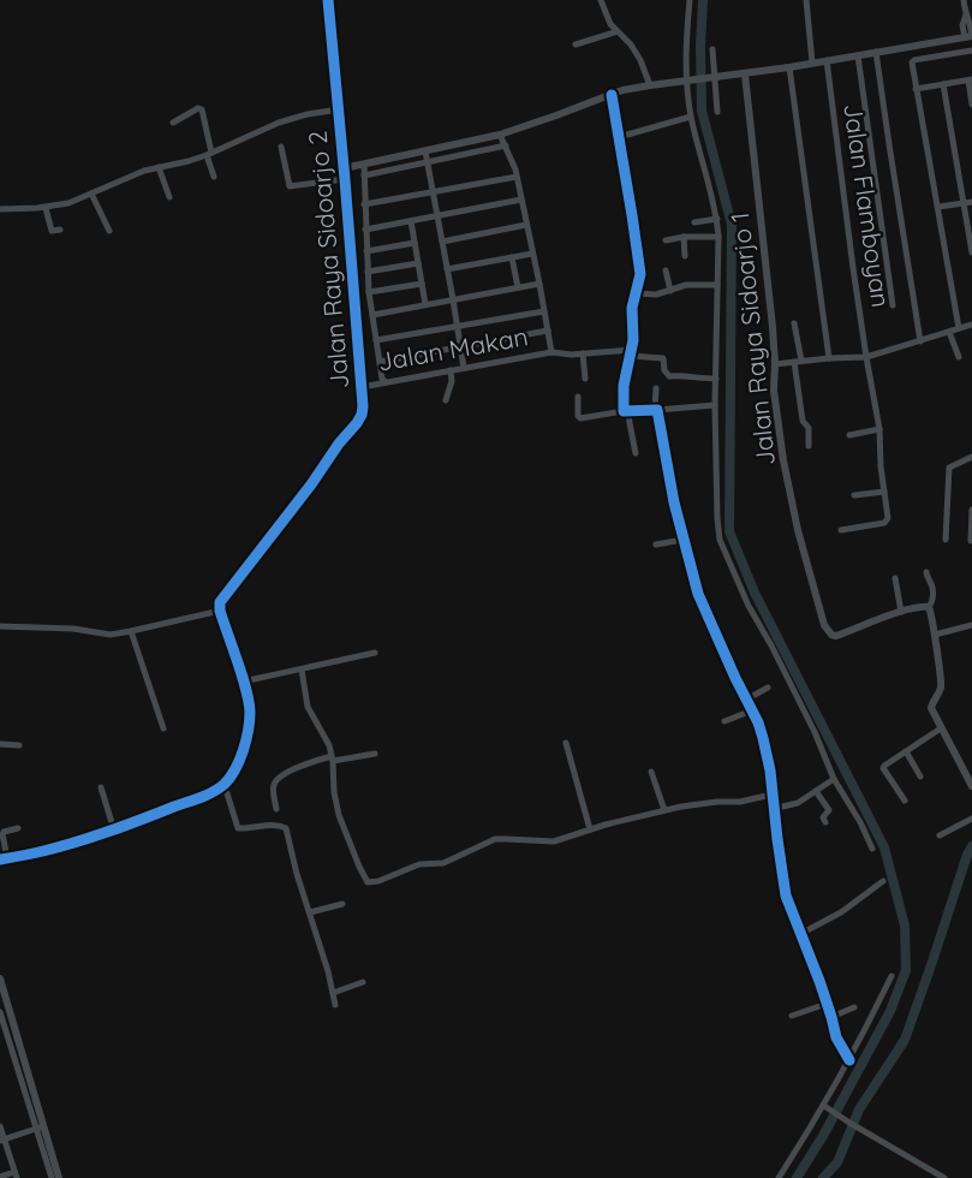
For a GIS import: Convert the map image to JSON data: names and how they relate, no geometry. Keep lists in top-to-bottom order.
{
  "streets": {
    "street": [
      "Jalan Flamboyan",
      "Jalan Raya Sidoarjo 2",
      "Jalan Raya Sidoarjo 1",
      "Jalan Makan"
    ]
  },
  "crossings": [
    ["Jalan Raya Sidoarjo 2", "Jalan Makan"]
  ]
}
